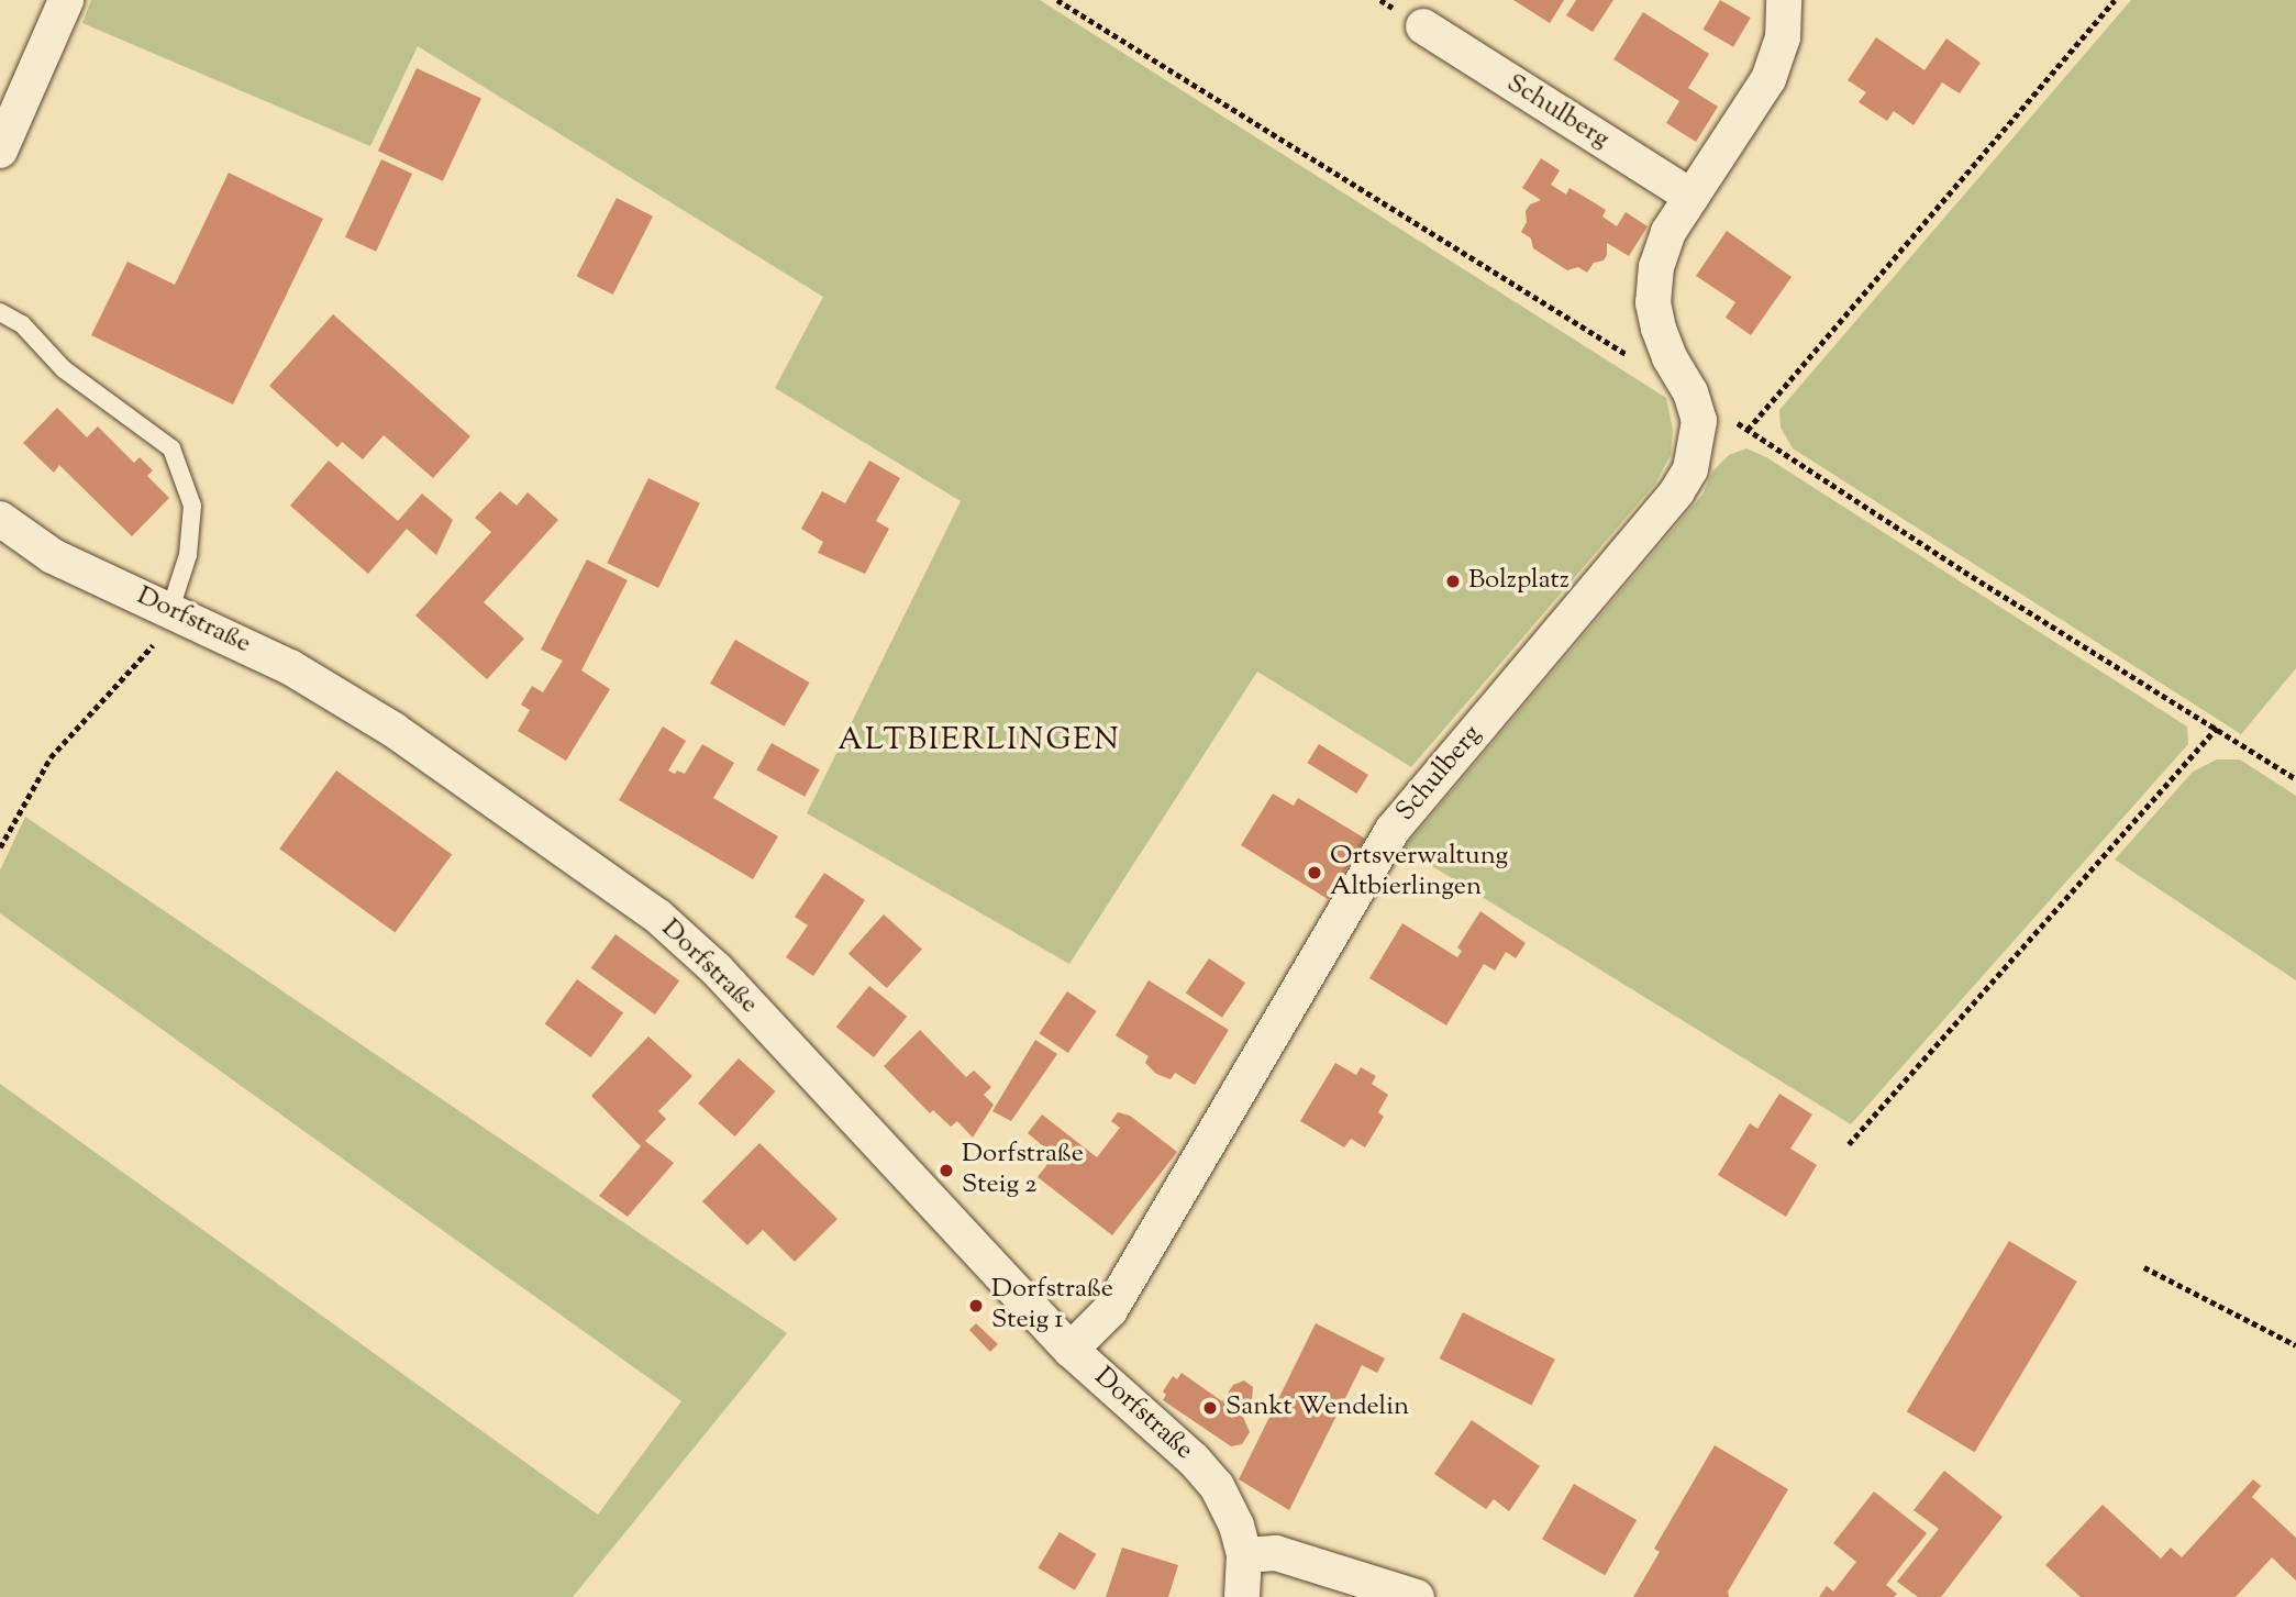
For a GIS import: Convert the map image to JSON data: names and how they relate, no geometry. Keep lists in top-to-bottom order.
{
  "streets": {
    "street": ["Schulberg", "Dorfstraße"]
  },
  "crossings": [
    ["Schulberg", "Dorfstraße"]
  ],
  "districts": ["ALTBIERLINGEN"],
  "places": [
    "Bolzplatz",
    "Ortsverwaltung Altbierlingen",
    "Dorfstraße Steig 2",
    "Dorfstraße Steig 1",
    "Sankt Wendelin"
  ]
}
